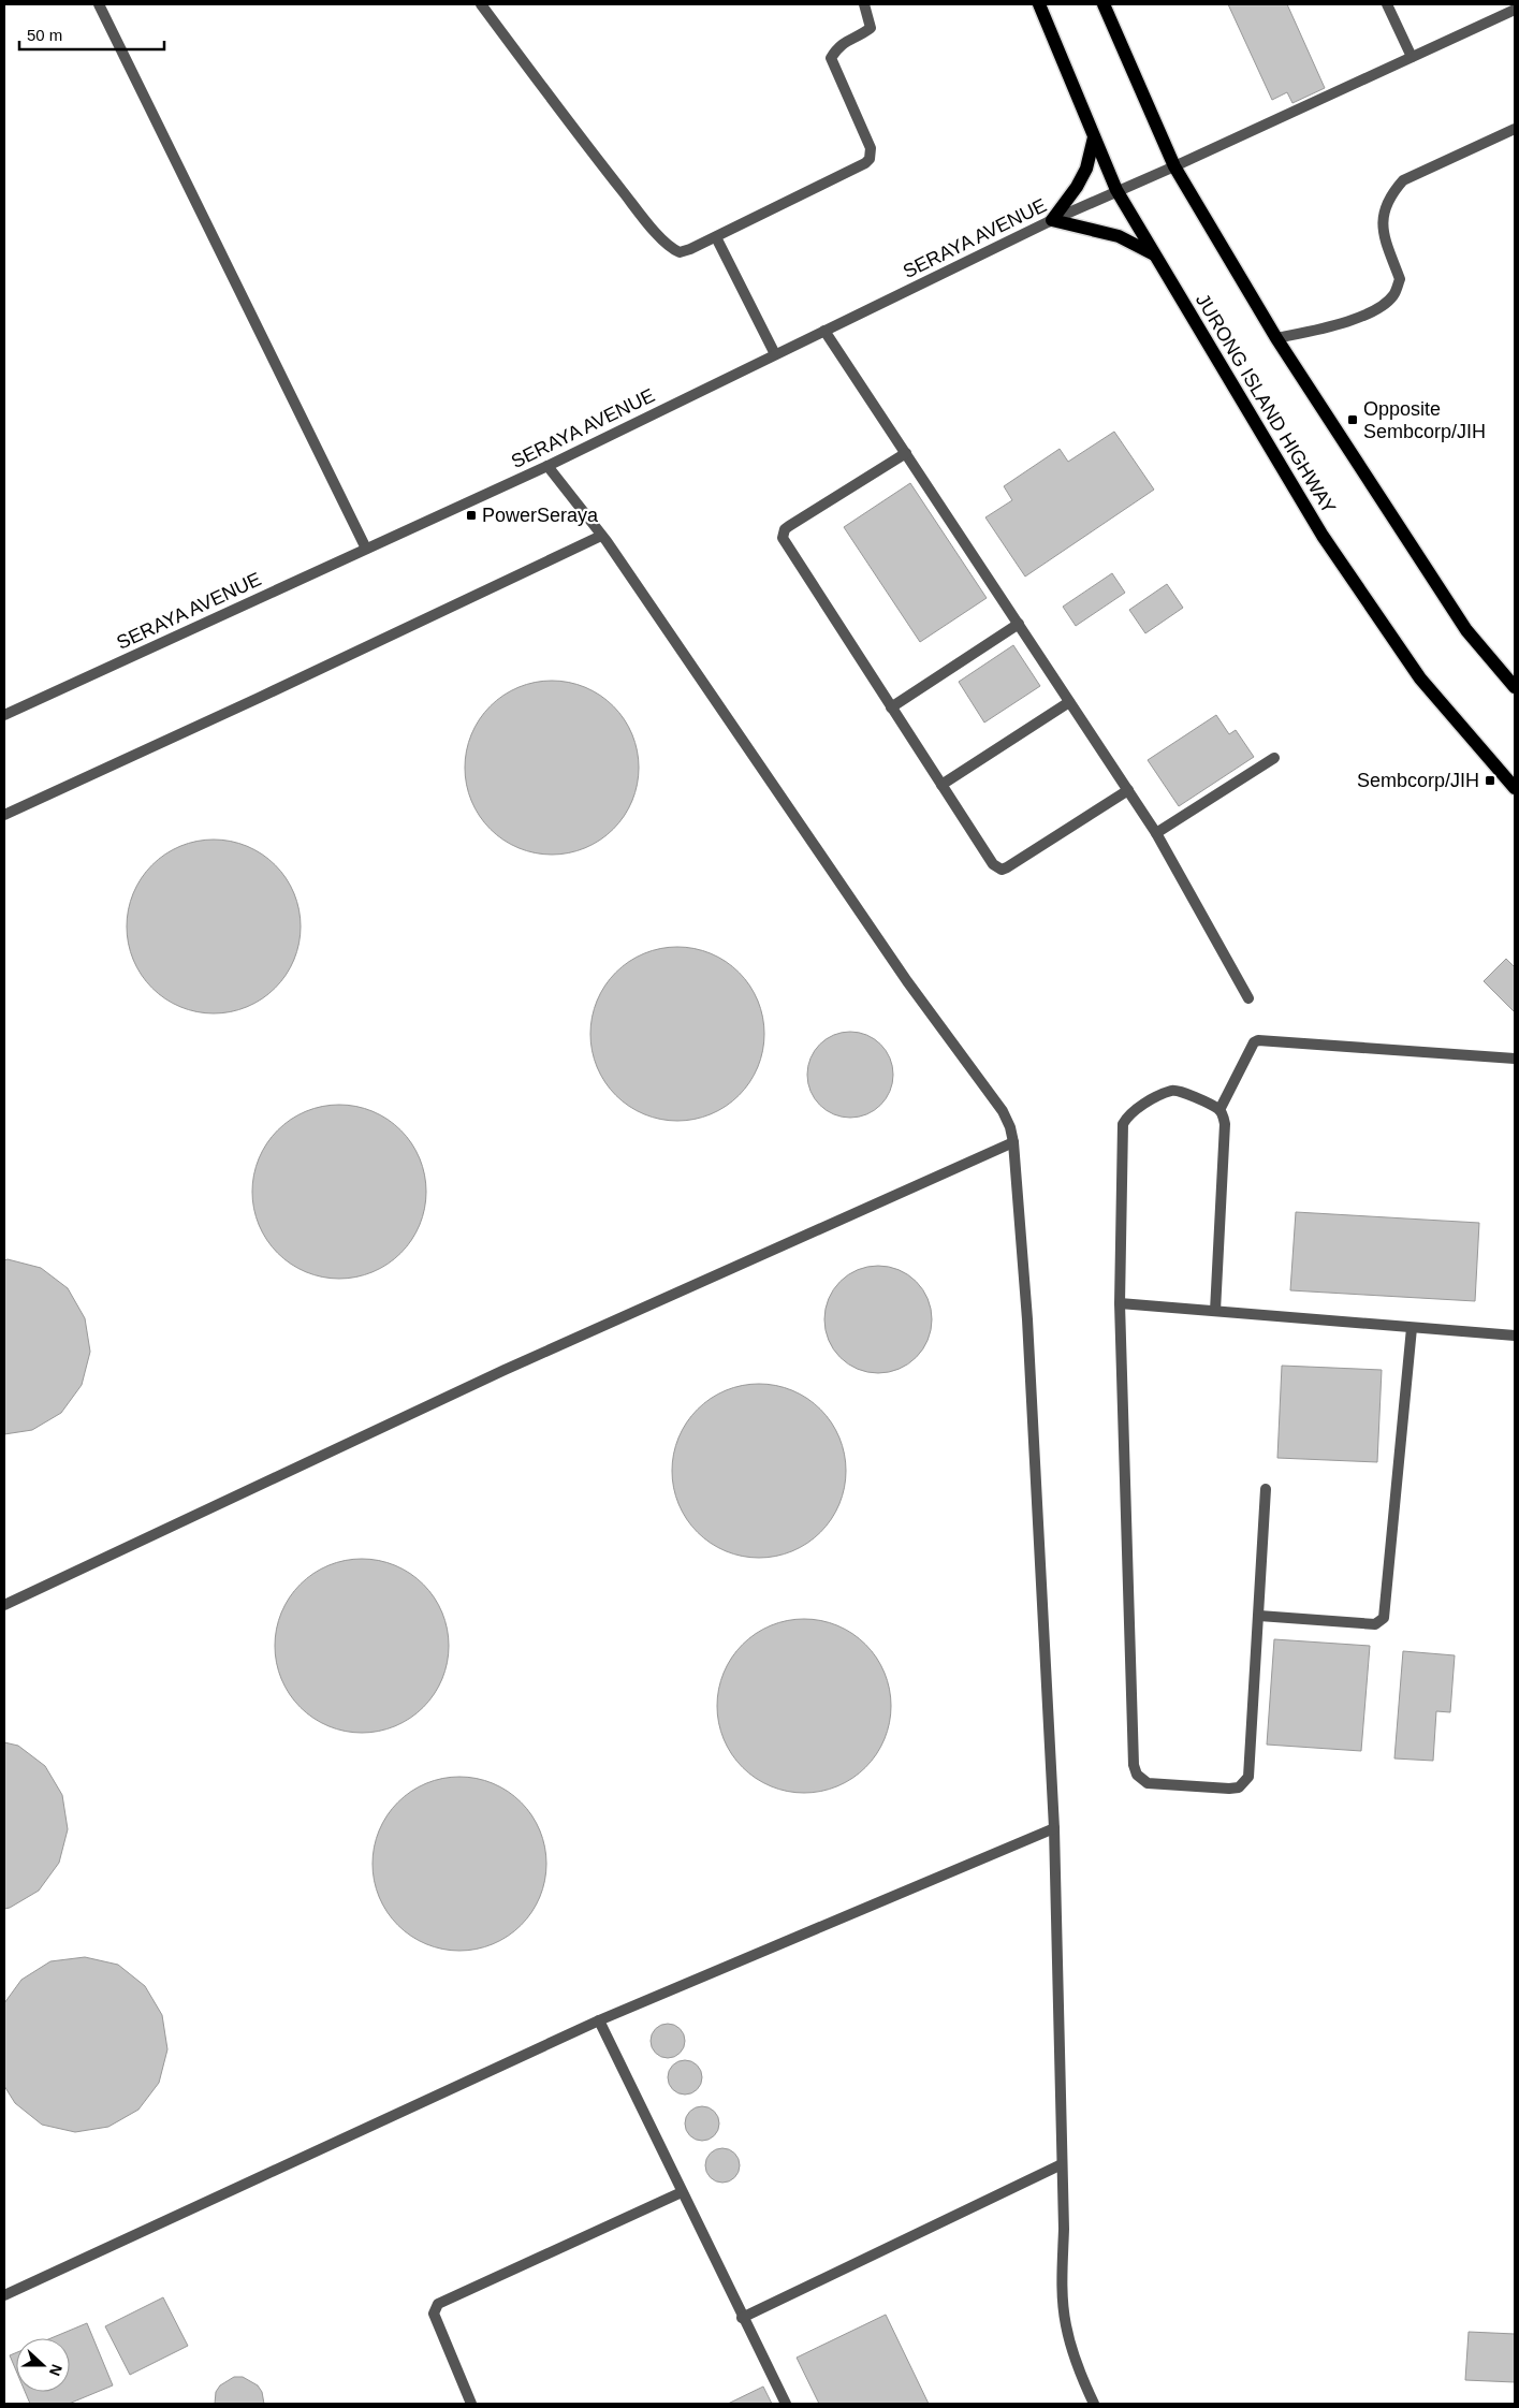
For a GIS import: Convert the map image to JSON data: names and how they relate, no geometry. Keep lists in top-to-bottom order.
{
  "streets": {
    "main road": ["JURONG ISLAND HIGHWAY"],
    "street": ["SERAYA AVENUE"]
  },
  "crossings": [
    ["SERAYA AVENUE", "JURONG ISLAND HIGHWAY"]
  ],
  "places": {
    "transit": ["Opposite Sembcorp/JIH", "PowerSeraya", "Sembcorp/JIH"]
  },
  "scale_bar": "50 m",
  "north": "right"
}
